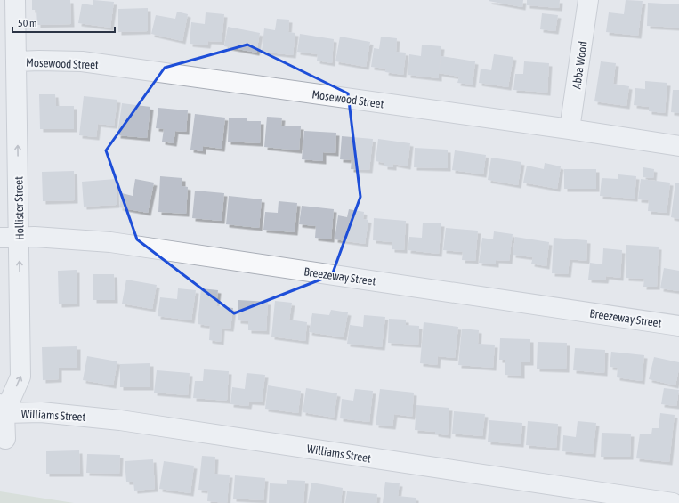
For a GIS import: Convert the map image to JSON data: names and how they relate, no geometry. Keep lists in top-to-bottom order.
{
  "streets": {
    "street": [
      "Mosewood Street",
      "Abba Wood",
      "Hollister Street",
      "Breezeway Street",
      "Williams Street"
    ]
  },
  "crossings": [
    ["Mosewood Street", "Abba Wood"],
    ["Mosewood Street", "Hollister Street"],
    ["Hollister Street", "Breezeway Street"],
    ["Hollister Street", "Williams Street"]
  ],
  "one_way": ["Hollister Street"],
  "scale_bar": "50 m"
}
